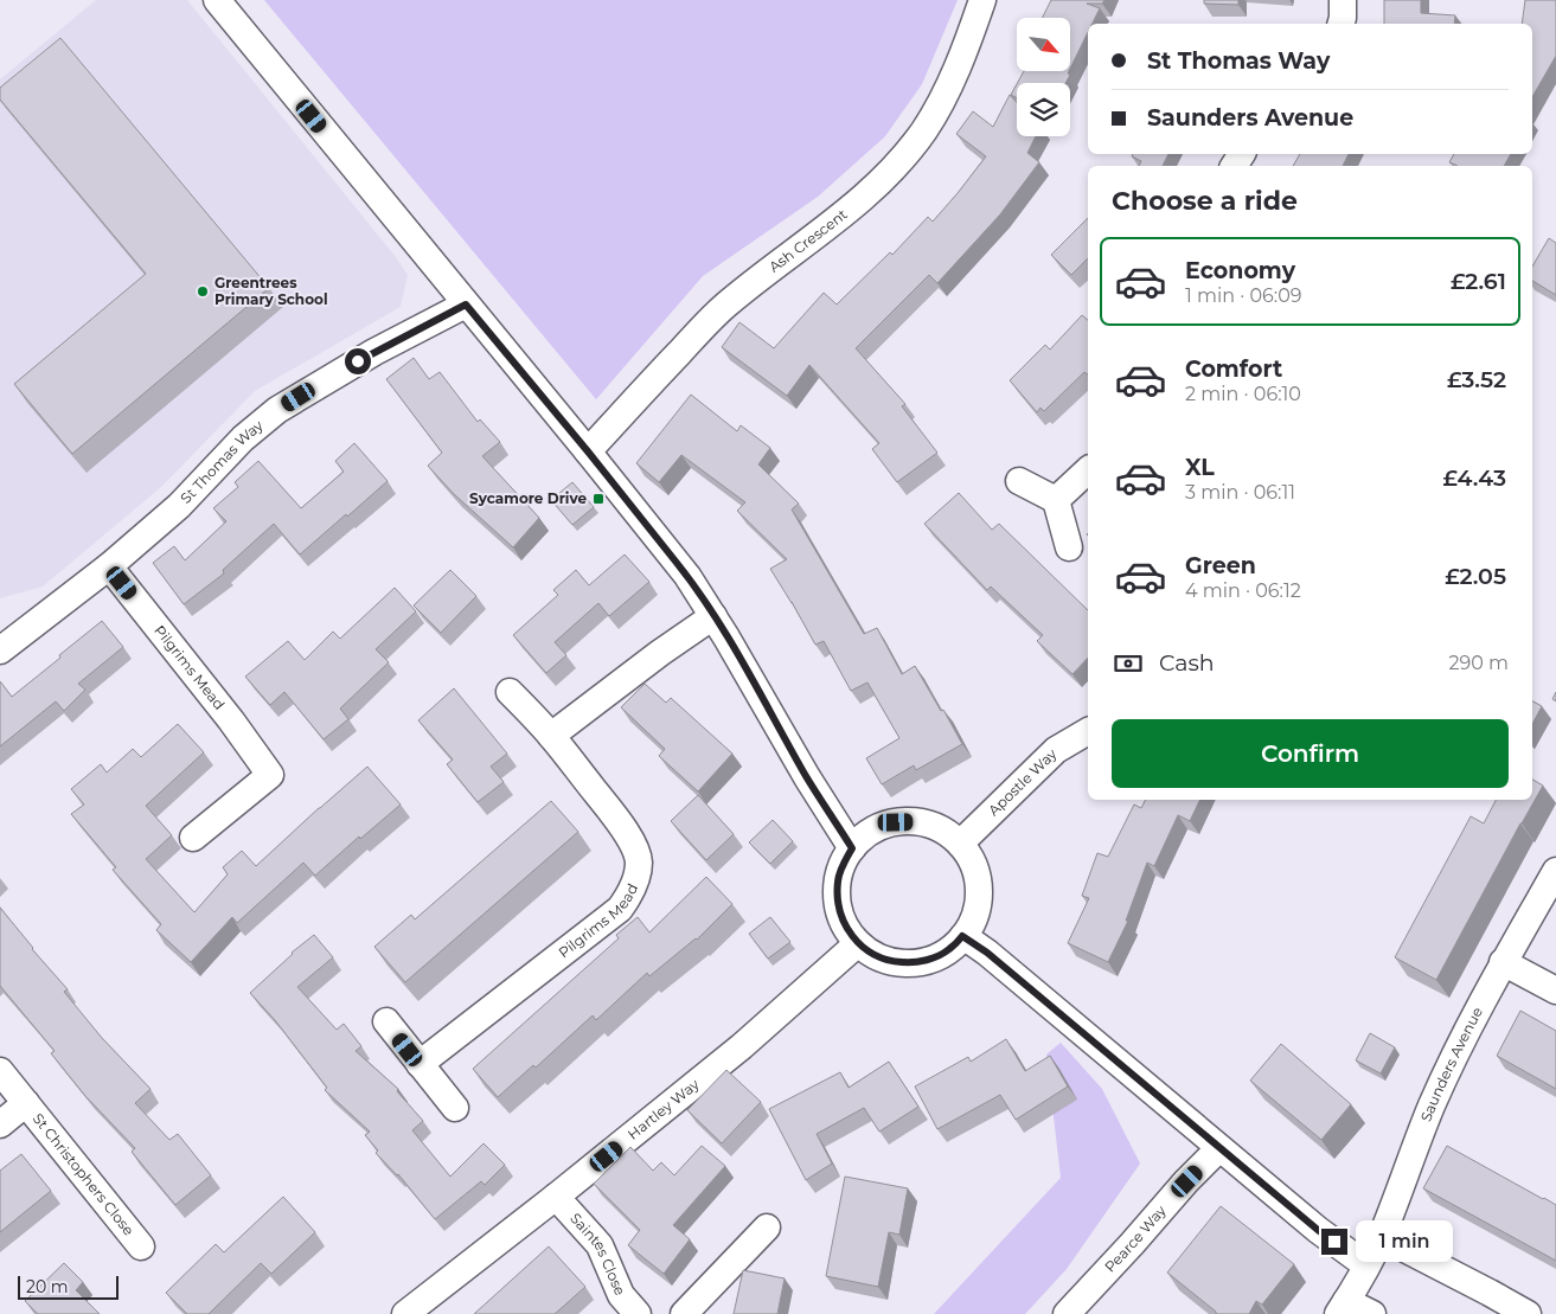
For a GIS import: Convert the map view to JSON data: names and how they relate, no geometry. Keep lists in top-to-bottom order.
{
  "streets": {
    "street": [
      "Ash Crescent",
      "St Thomas Way",
      "Pilgrims Mead",
      "Apostle Way",
      "Saunders Avenue",
      "Hartley Way",
      "St Christophers Close",
      "Pearce Way",
      "Saintes Close"
    ]
  },
  "crossings": [
    ["St Thomas Way", "Pilgrims Mead"],
    ["Apostle Way", "Hartley Way"],
    ["Hartley Way", "Saintes Close"]
  ],
  "places": {
    "other": ["Greentrees Primary School"],
    "transit": ["Sycamore Drive"]
  },
  "scale_bar": "20 m",
  "north": "bottom right",
  "page": {
    "banner": ["St Thomas Way", "Saunders Avenue"],
    "heading": "Choose a ride",
    "list": [
      {
        "name": "Economy",
        "note": "1 min · 06:09",
        "value": "£2.61"
      },
      {
        "name": "Comfort",
        "note": "2 min · 06:10",
        "value": "£3.52"
      },
      {
        "name": "XL",
        "note": "3 min · 06:11",
        "value": "£4.43"
      },
      {
        "name": "Green",
        "note": "4 min · 06:12",
        "value": "£2.05"
      }
    ],
    "pay": ["Cash", "290 m"],
    "buttons": "Confirm",
    "bubble": "1 min",
    "scale": "20 m"
  }
}
